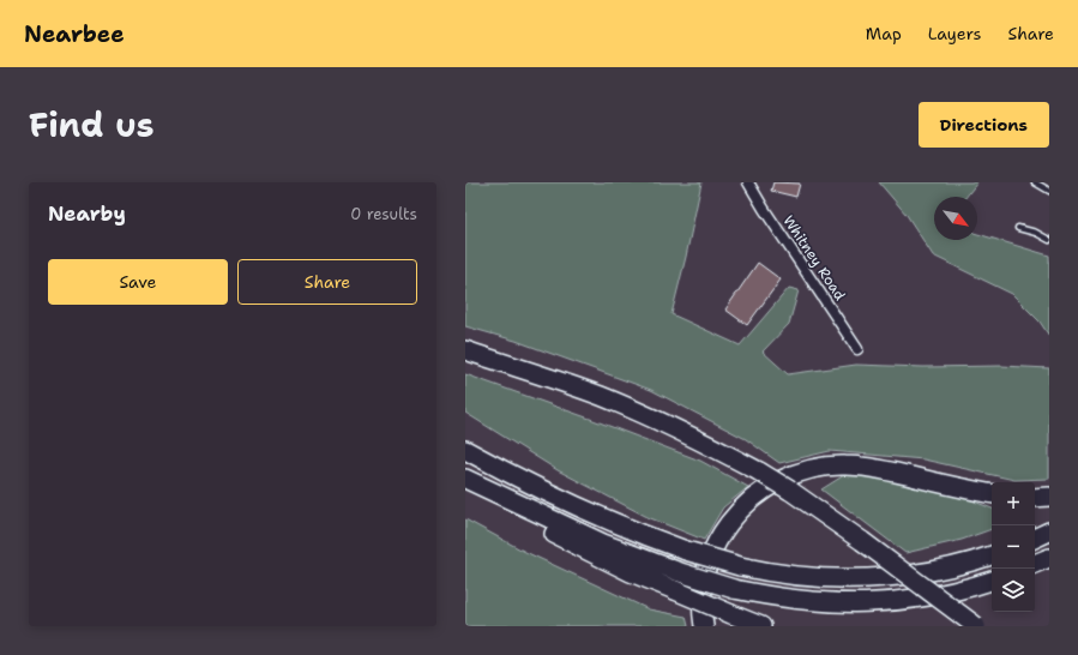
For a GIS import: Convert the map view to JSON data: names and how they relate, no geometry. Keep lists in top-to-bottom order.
{
  "streets": {
    "street": ["Whitney Road"]
  },
  "north": "bottom right",
  "page": {
    "header": "Nearbee",
    "nav": ["Map", "Layers", "Share"],
    "title": "Find us",
    "buttons": [
      "Directions",
      ["Save", "Share"]
    ],
    "heading": ["Nearby", "0 results"],
    "map_buttons": ["+", "−"]
  }
}
